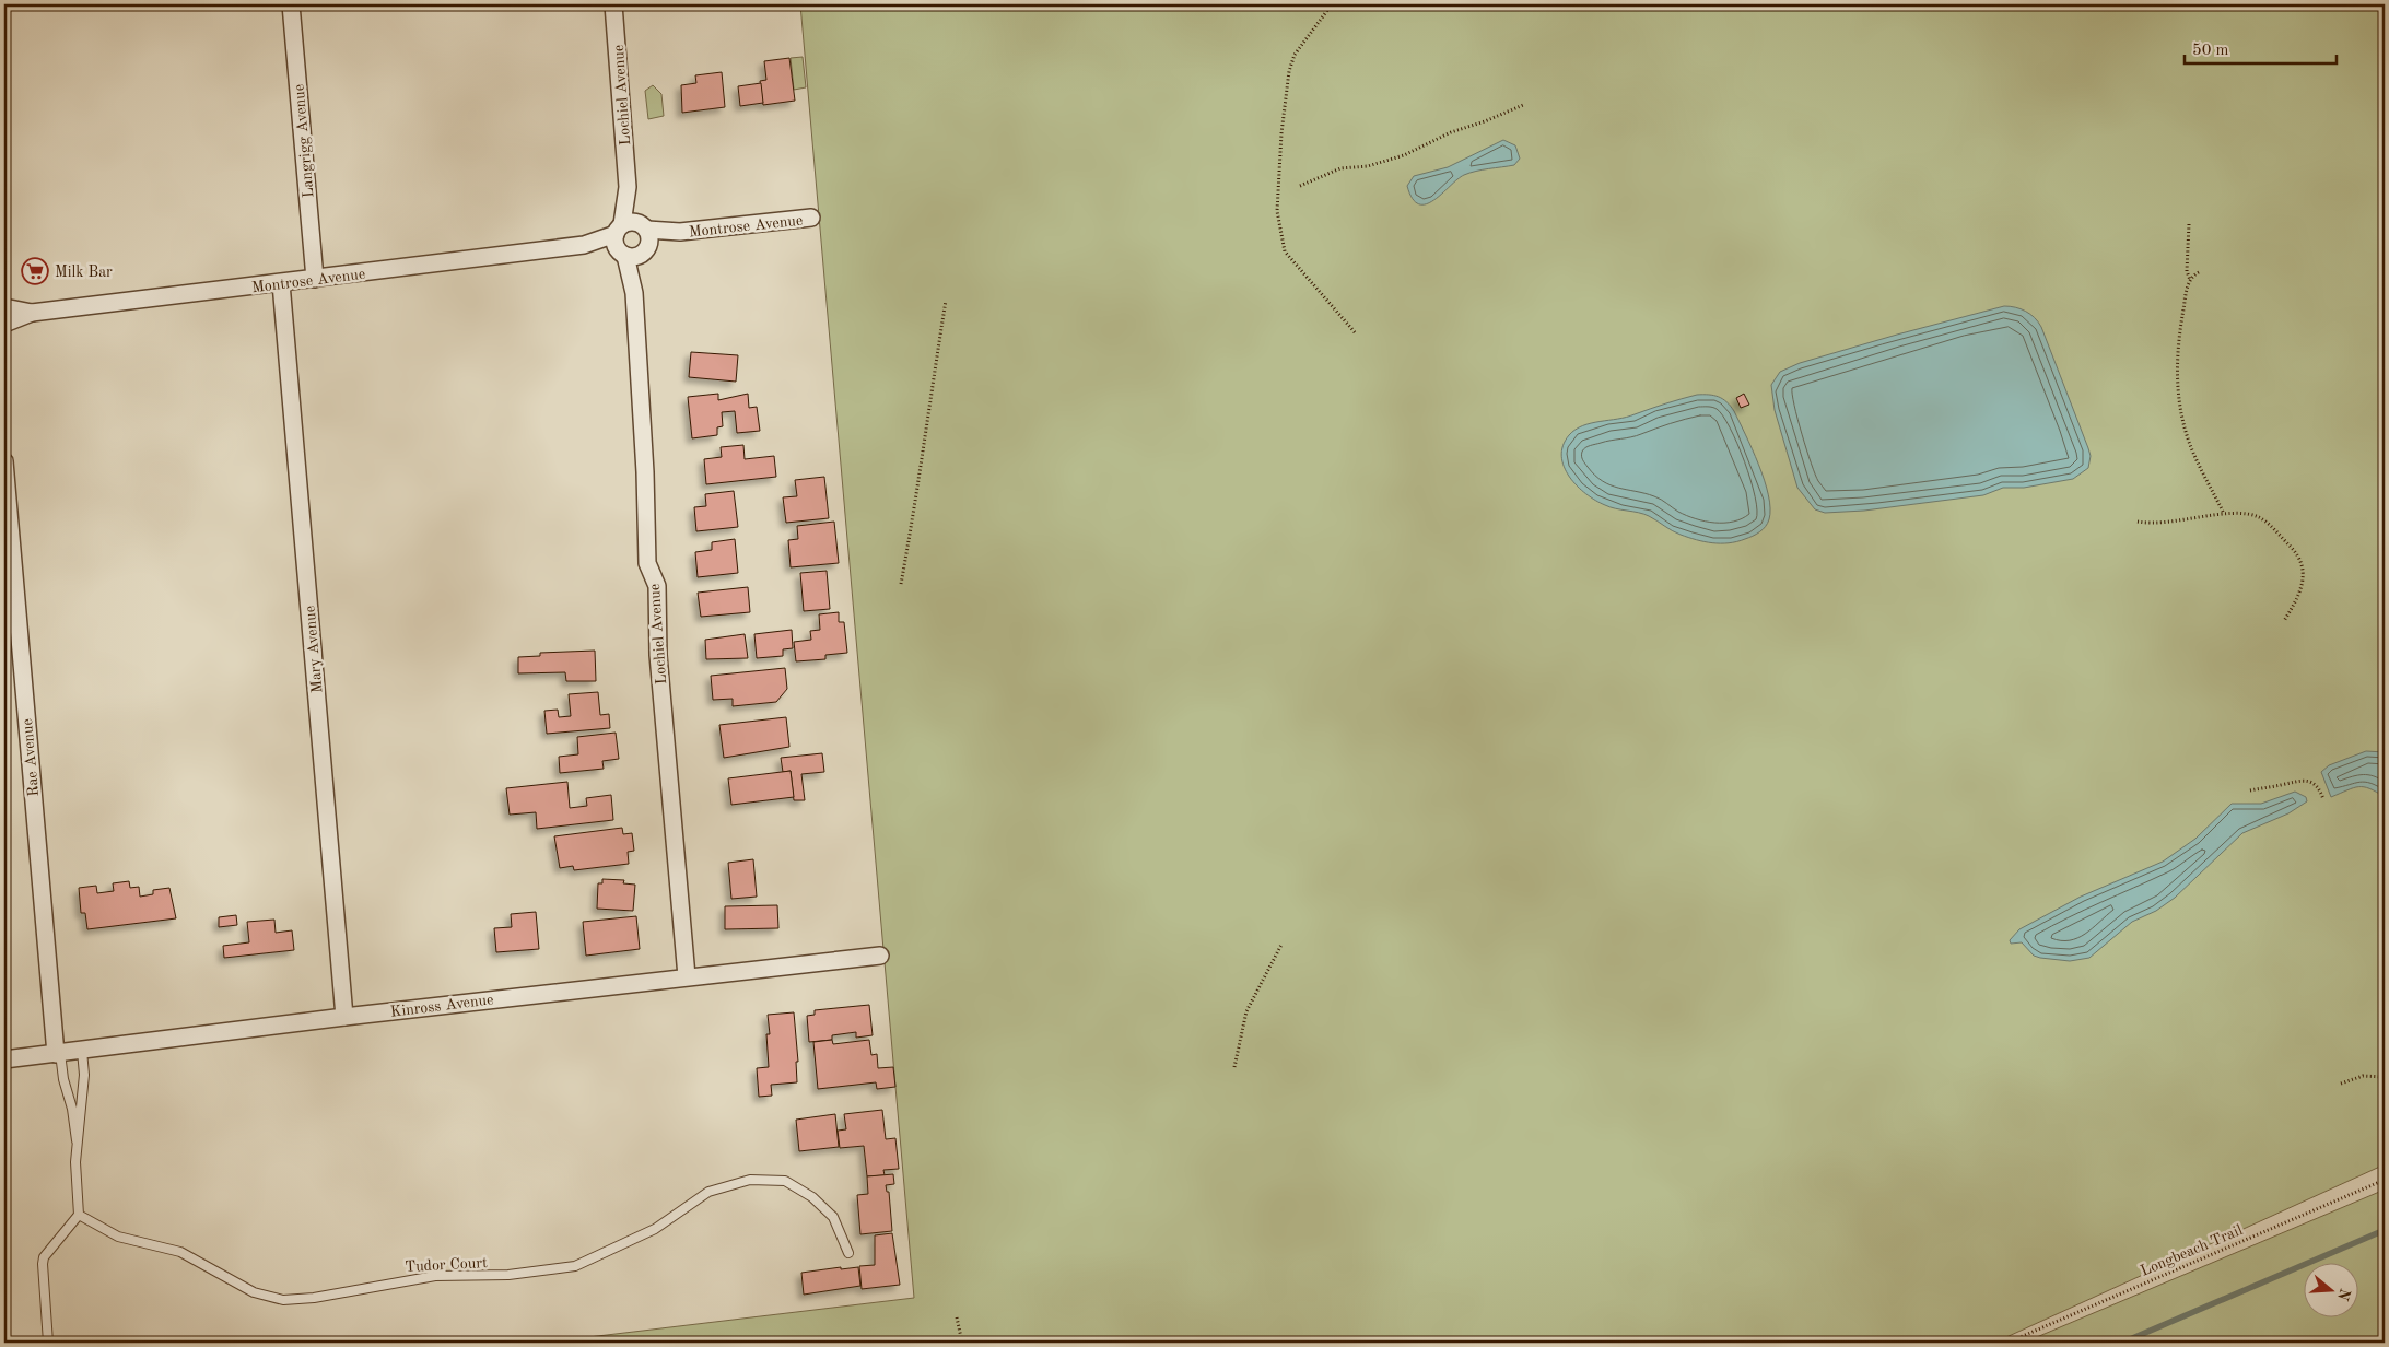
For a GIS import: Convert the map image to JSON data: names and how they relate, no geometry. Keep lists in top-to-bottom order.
{
  "streets": {
    "street": [
      "Lochiel Avenue",
      "Langrigg Avenue",
      "Montrose Avenue",
      "Mary Avenue",
      "Rae Avenue",
      "Kinross Avenue"
    ],
    "lane": ["Tudor Court"],
    "path": ["Longbeach Trail"]
  },
  "crossings": [
    ["Lochiel Avenue", "Montrose Avenue"],
    ["Lochiel Avenue", "Kinross Avenue"],
    ["Langrigg Avenue", "Montrose Avenue"],
    ["Montrose Avenue", "Mary Avenue"],
    ["Mary Avenue", "Kinross Avenue"],
    ["Rae Avenue", "Kinross Avenue"]
  ],
  "places": {
    "supermarket": ["Milk Bar"]
  },
  "scale_bar": "50 m",
  "north": "right"
}
